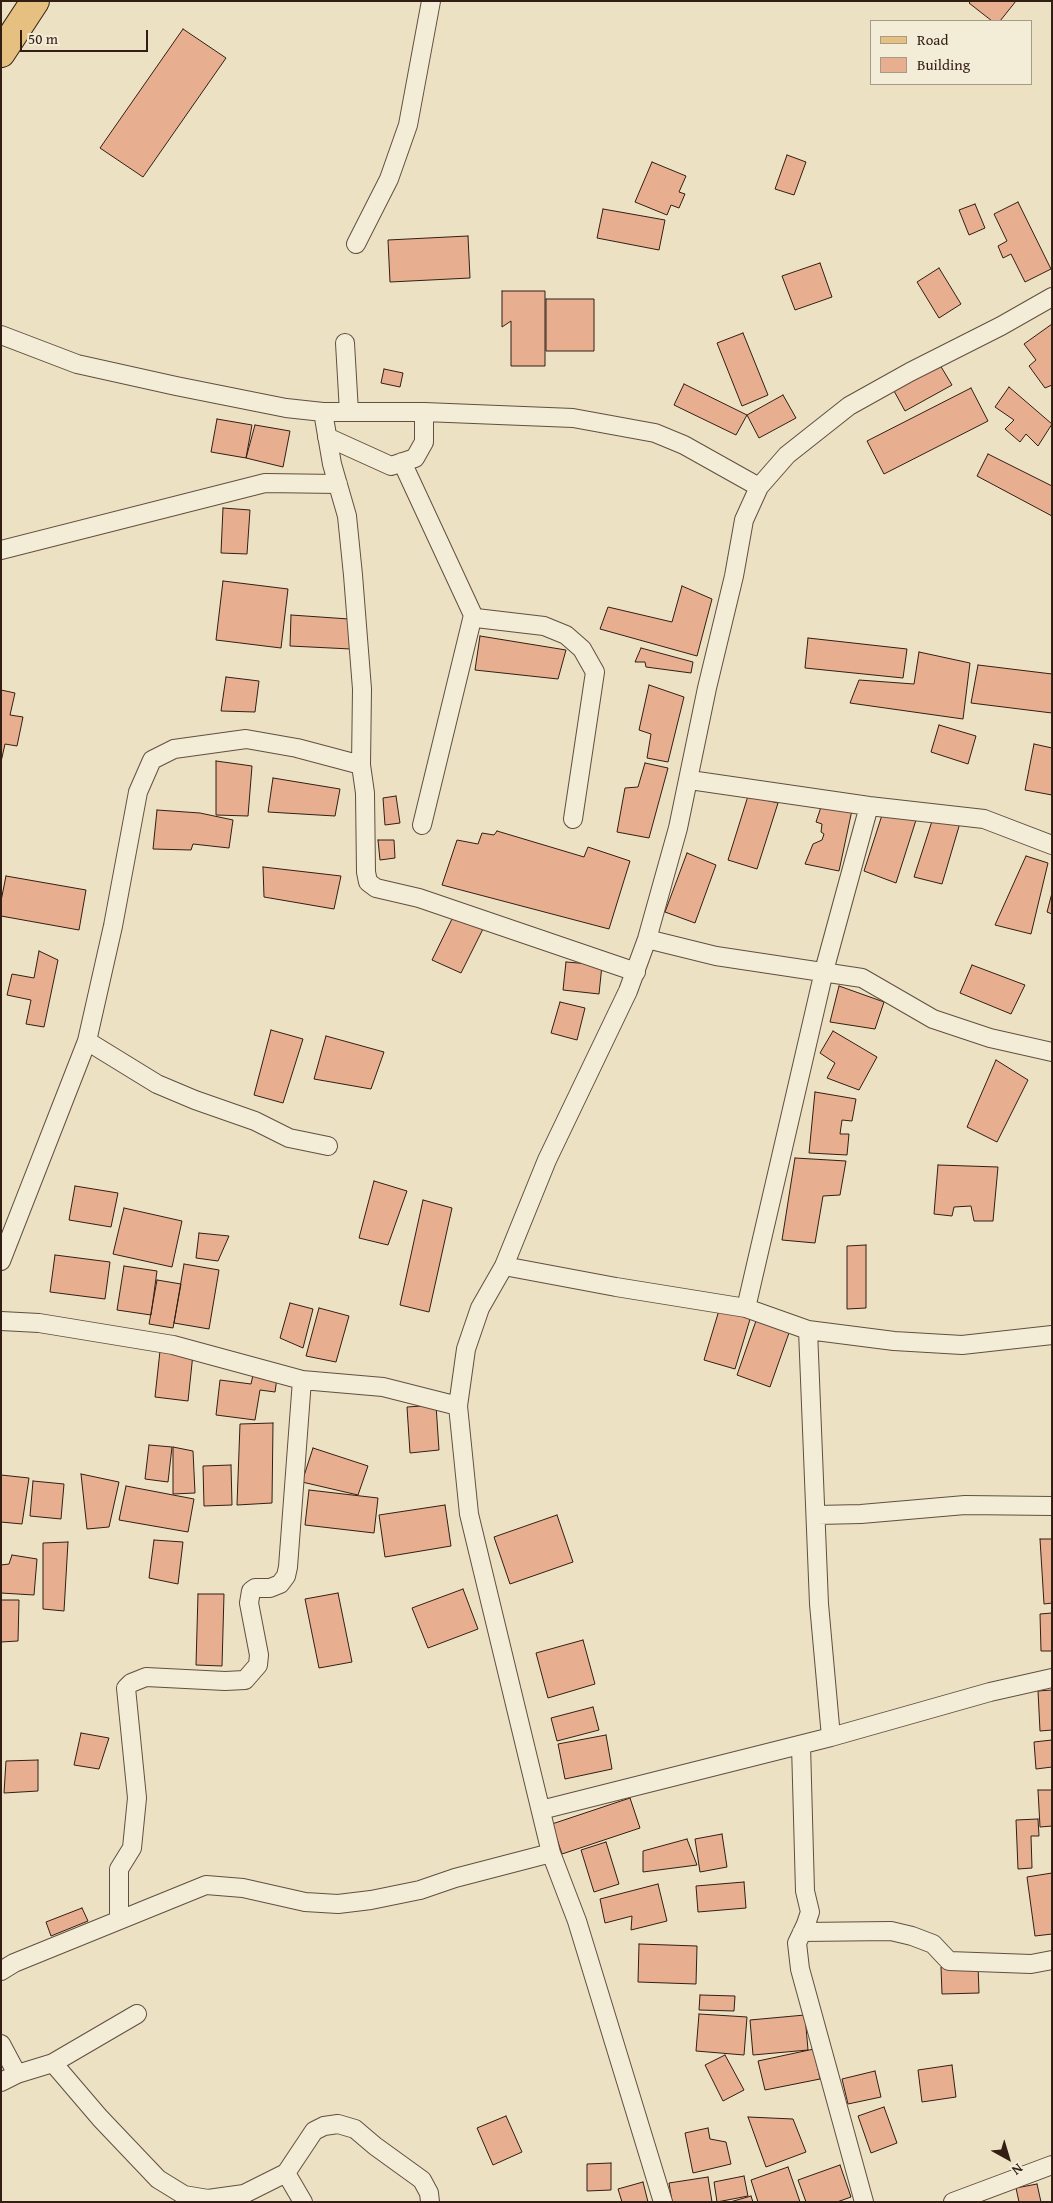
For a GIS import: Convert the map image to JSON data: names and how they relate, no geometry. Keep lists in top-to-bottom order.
{
  "legend": ["Road", "Building"],
  "scale_bar": "50 m",
  "north": "bottom right"
}
